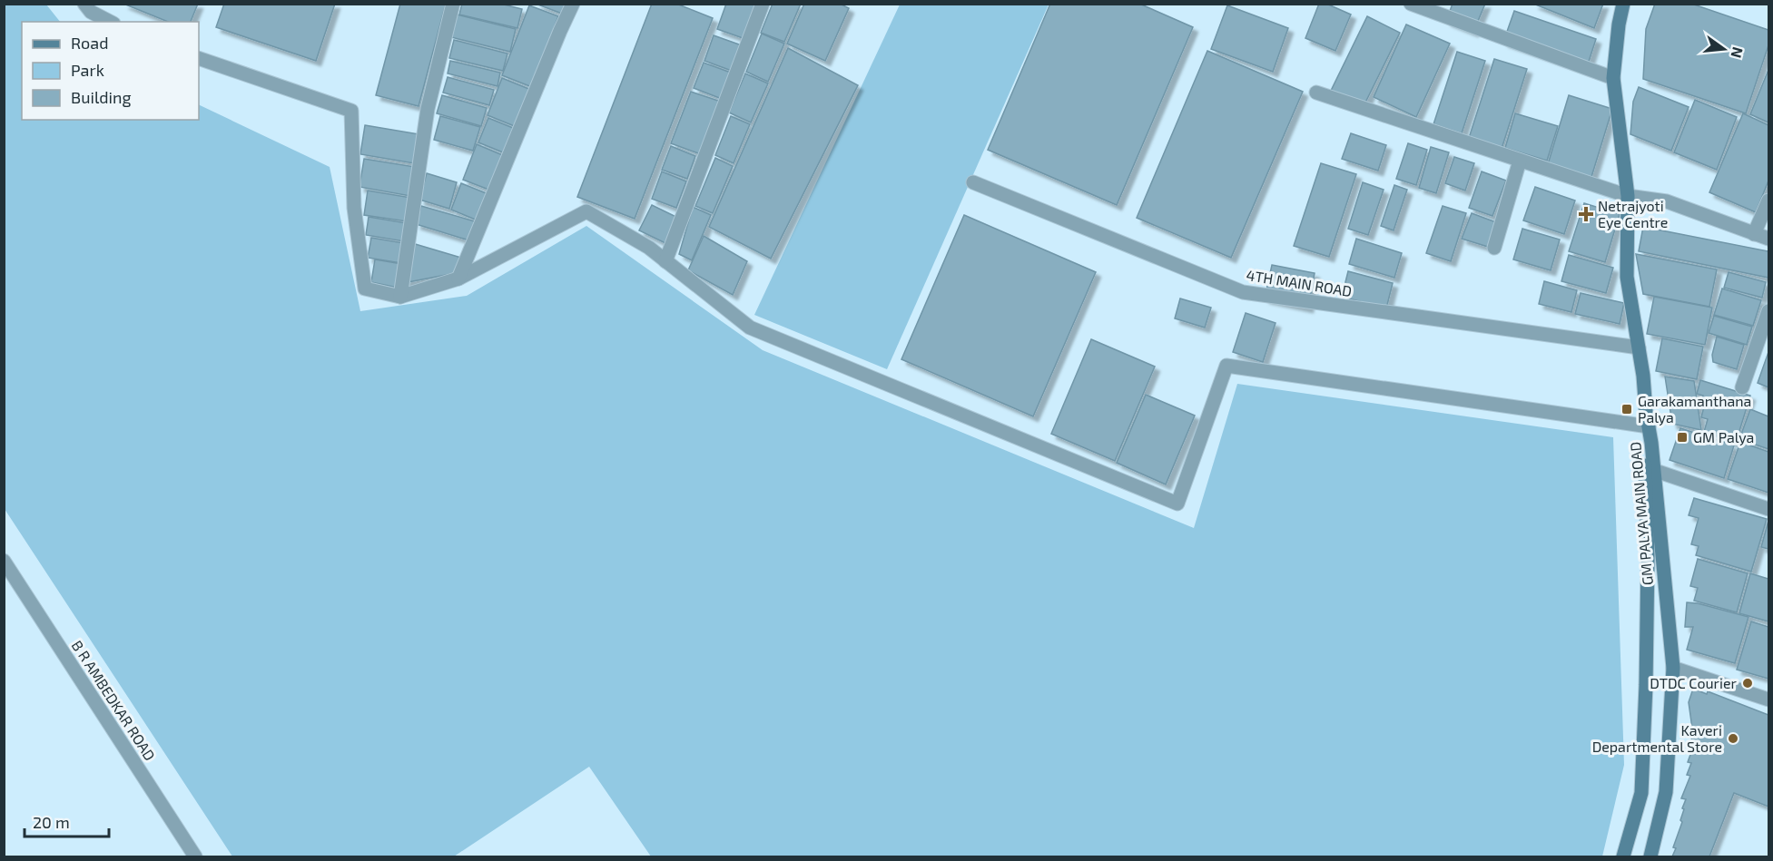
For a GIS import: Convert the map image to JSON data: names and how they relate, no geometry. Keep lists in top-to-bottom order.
{
  "streets": {
    "main road": ["GM PALYA MAIN ROAD"],
    "street": ["4TH MAIN ROAD", "B R AMBEDKAR ROAD"]
  },
  "crossings": [
    ["4TH MAIN ROAD", "GM PALYA MAIN ROAD"]
  ],
  "places": {
    "health": ["Netrajyoti Eye Centre"],
    "transit": ["Garakamanthana Palya", "GM Palya"],
    "other": ["DTDC Courier", "Kaveri Departmental Store"]
  },
  "legend": ["Road", "Park", "Building"],
  "scale_bar": "20 m",
  "north": "right"
}
